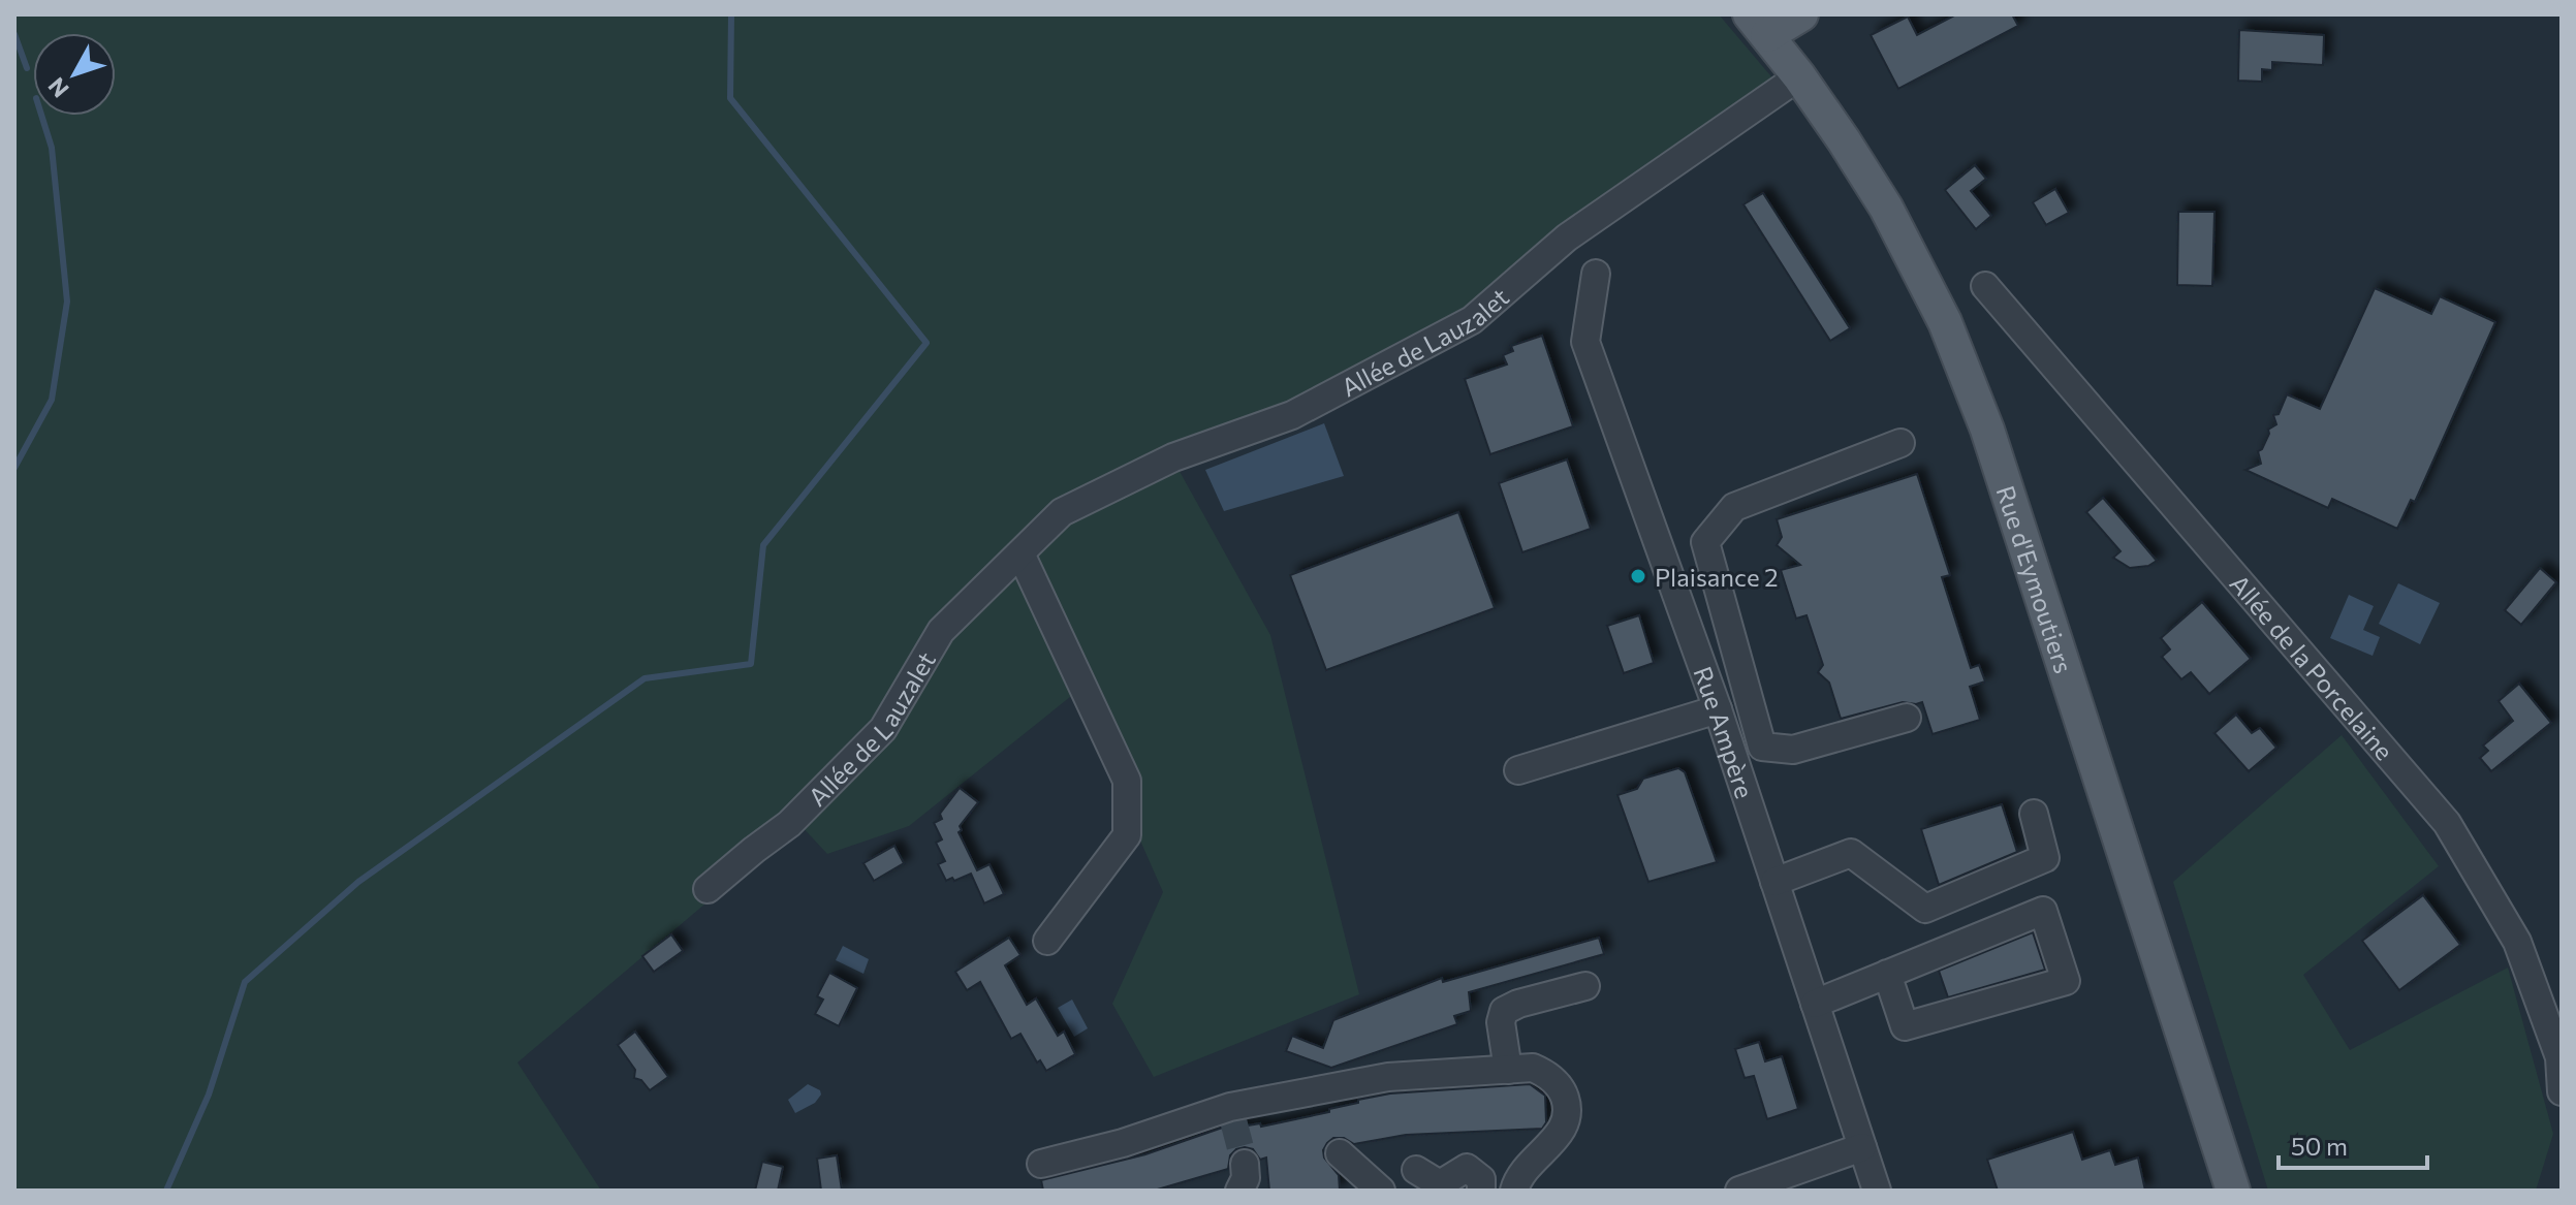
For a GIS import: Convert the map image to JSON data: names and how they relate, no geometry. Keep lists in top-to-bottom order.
{
  "streets": {
    "main road": ["Rue d'Eymoutiers"],
    "street": ["Allée de Lauzalet", "Allée de la Porcelaine", "Rue Ampère"]
  },
  "crossings": [
    ["Allée de Lauzalet", "Rue d'Eymoutiers"]
  ],
  "places": ["Plaisance 2"],
  "scale_bar": "50 m",
  "north": "bottom left"
}
